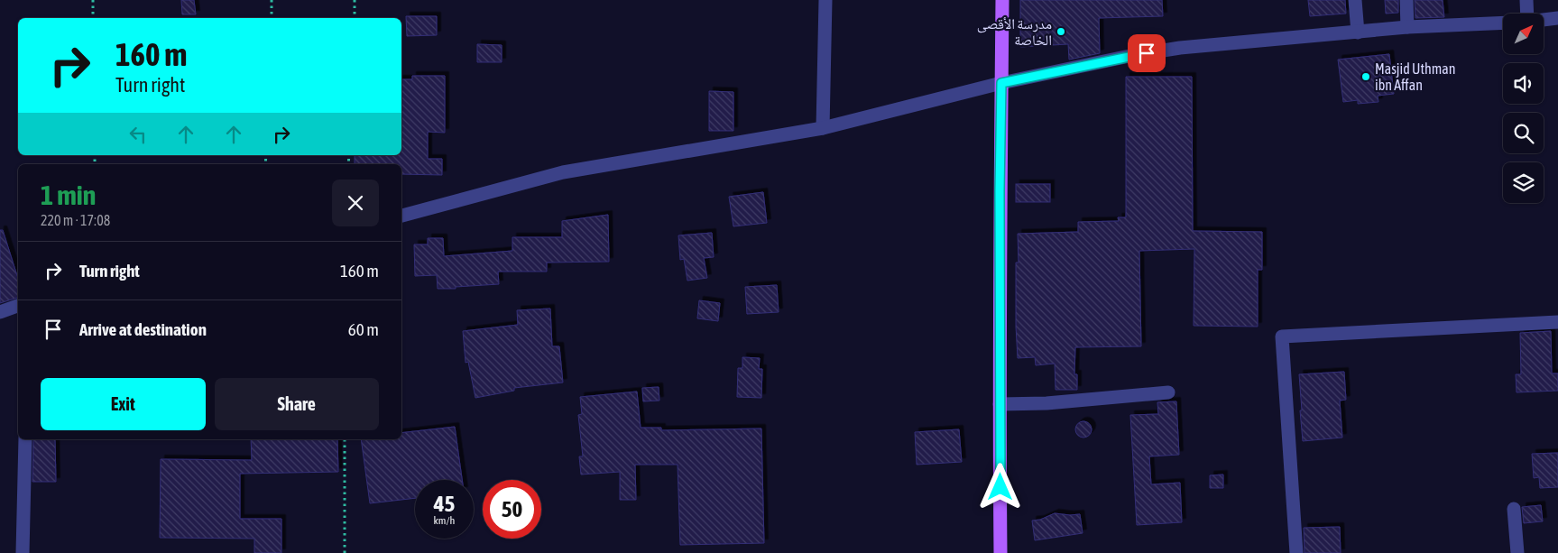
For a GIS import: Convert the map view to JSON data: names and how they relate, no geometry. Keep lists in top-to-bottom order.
{
  "places": ["مدرسة الأقصى الخاصة", "Masjid Uthman ibn Affan"],
  "north": "top right",
  "page": {
    "turn": ["160 m", "Turn right"],
    "heading": ["1 min", "220 m · 17:08"],
    "list": [
      {
        "name": "Turn right",
        "value": "160 m"
      },
      {
        "name": "Arrive at destination",
        "value": "60 m"
      }
    ],
    "buttons": ["Exit", "Share"],
    "speed": "45 km/h",
    "limit": "50"
  }
}
